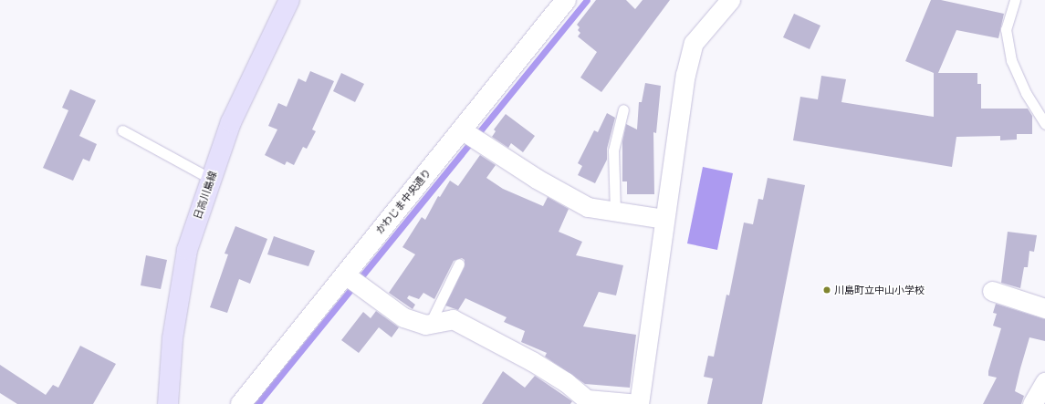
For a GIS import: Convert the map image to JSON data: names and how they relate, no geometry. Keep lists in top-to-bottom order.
{
  "streets": {
    "main road": ["日高川島線"],
    "street": ["かわじま中央通り"]
  },
  "places": ["川島町立中山小学校"]
}
